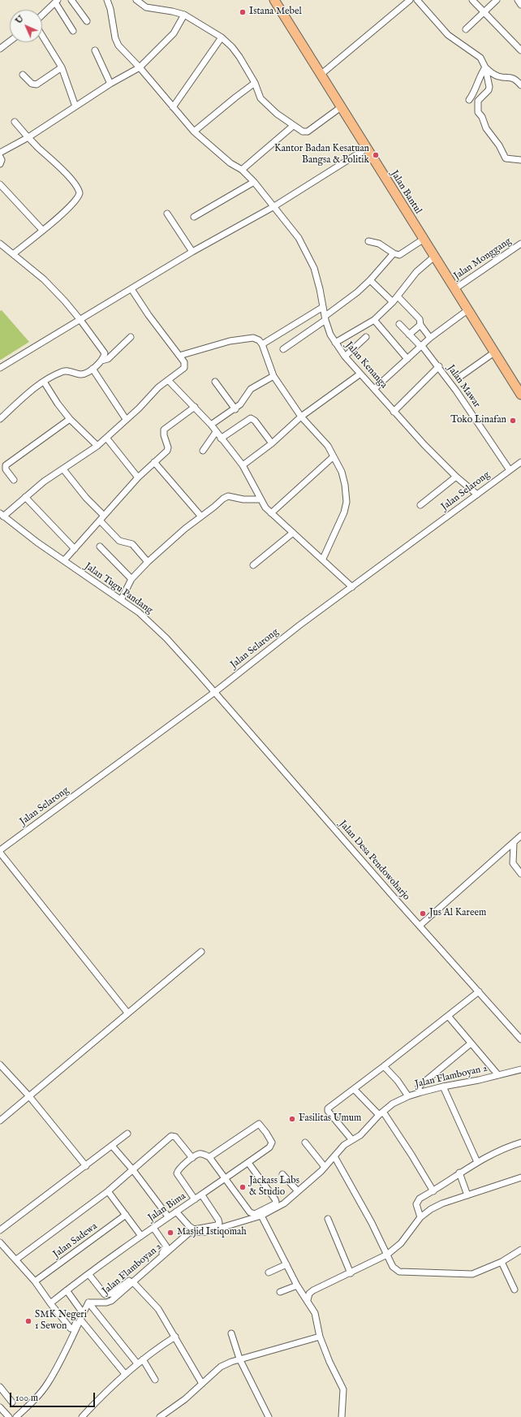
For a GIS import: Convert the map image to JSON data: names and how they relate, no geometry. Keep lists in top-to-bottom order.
{
  "streets": {
    "main road": ["Jalan Bantul"],
    "street": [
      "Jalan Monggang",
      "Jalan Kenanga",
      "Jalan Mawar",
      "Jalan Selarong",
      "Jalan Tugu Pandang",
      "Jalan Desa Pendowoharjo",
      "Jalan Flamboyan 2",
      "Jalan Bima",
      "Jalan Sadewa"
    ]
  },
  "crossings": [
    ["Jalan Bantul", "Jalan Monggang"],
    ["Jalan Kenanga", "Jalan Selarong"],
    ["Jalan Mawar", "Jalan Selarong"],
    ["Jalan Selarong", "Jalan Tugu Pandang"],
    ["Jalan Selarong", "Jalan Desa Pendowoharjo"],
    ["Jalan Tugu Pandang", "Jalan Desa Pendowoharjo"]
  ],
  "places": [
    "Istana Mebel",
    "Kantor Badan Kesatuan Bangsa & Politik",
    "Toko Linafan",
    "Jus Al Kareem",
    "Fasilitas Umum",
    "Jackass Labs & Studio",
    "Masjid Istiqomah",
    "SMK Negeri 1 Sewon"
  ],
  "scale_bar": "100 m",
  "north": "top left"
}
